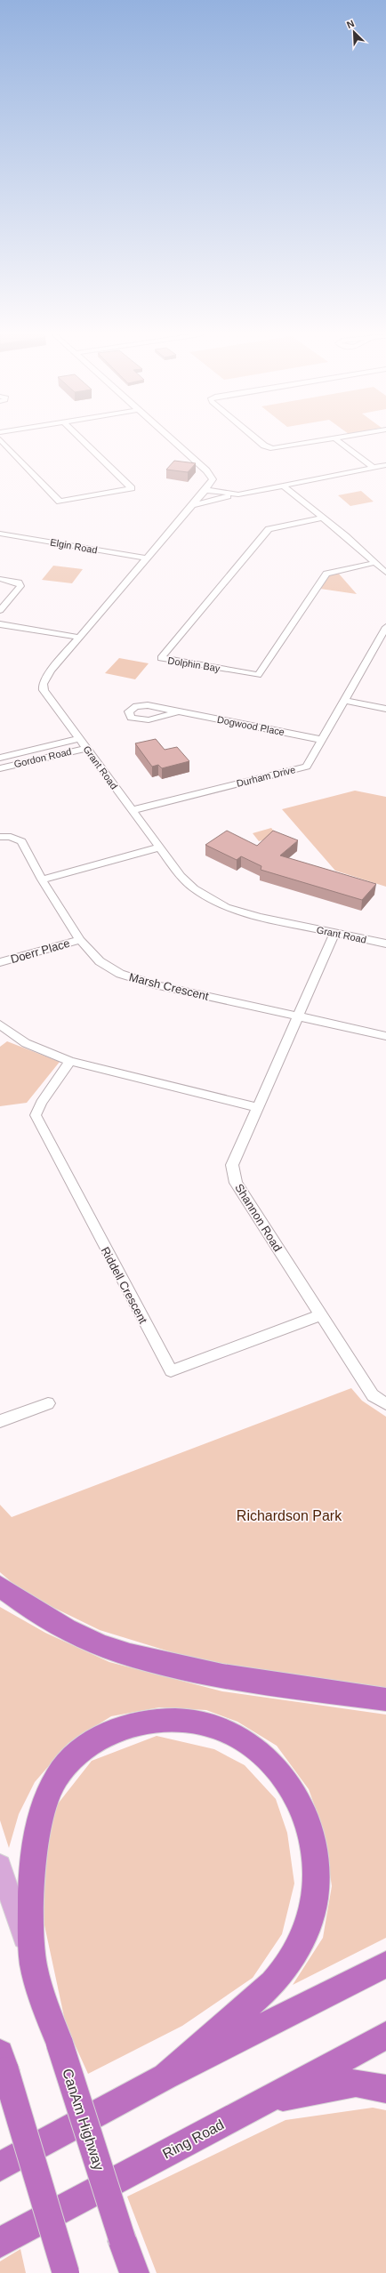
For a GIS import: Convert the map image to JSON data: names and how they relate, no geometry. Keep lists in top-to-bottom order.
{
  "streets": {
    "highway": ["CanAm Highway", "Ring Road"],
    "street": [
      "Elgin Road",
      "Dolphin Bay",
      "Dogwood Place",
      "Gordon Road",
      "Grant Road",
      "Durham Drive",
      "Doerr Place",
      "Marsh Crescent",
      "Shannon Road",
      "Riddell Crescent"
    ]
  },
  "crossings": [
    ["Elgin Road", "Grant Road"],
    ["Dogwood Place", "Durham Drive"],
    ["Gordon Road", "Grant Road"],
    ["Grant Road", "Durham Drive"],
    ["Grant Road", "Shannon Road"],
    ["Doerr Place", "Marsh Crescent"],
    ["Marsh Crescent", "Shannon Road"],
    ["Shannon Road", "Riddell Crescent"]
  ],
  "parks": ["Richardson Park"],
  "north": "top left"
}
